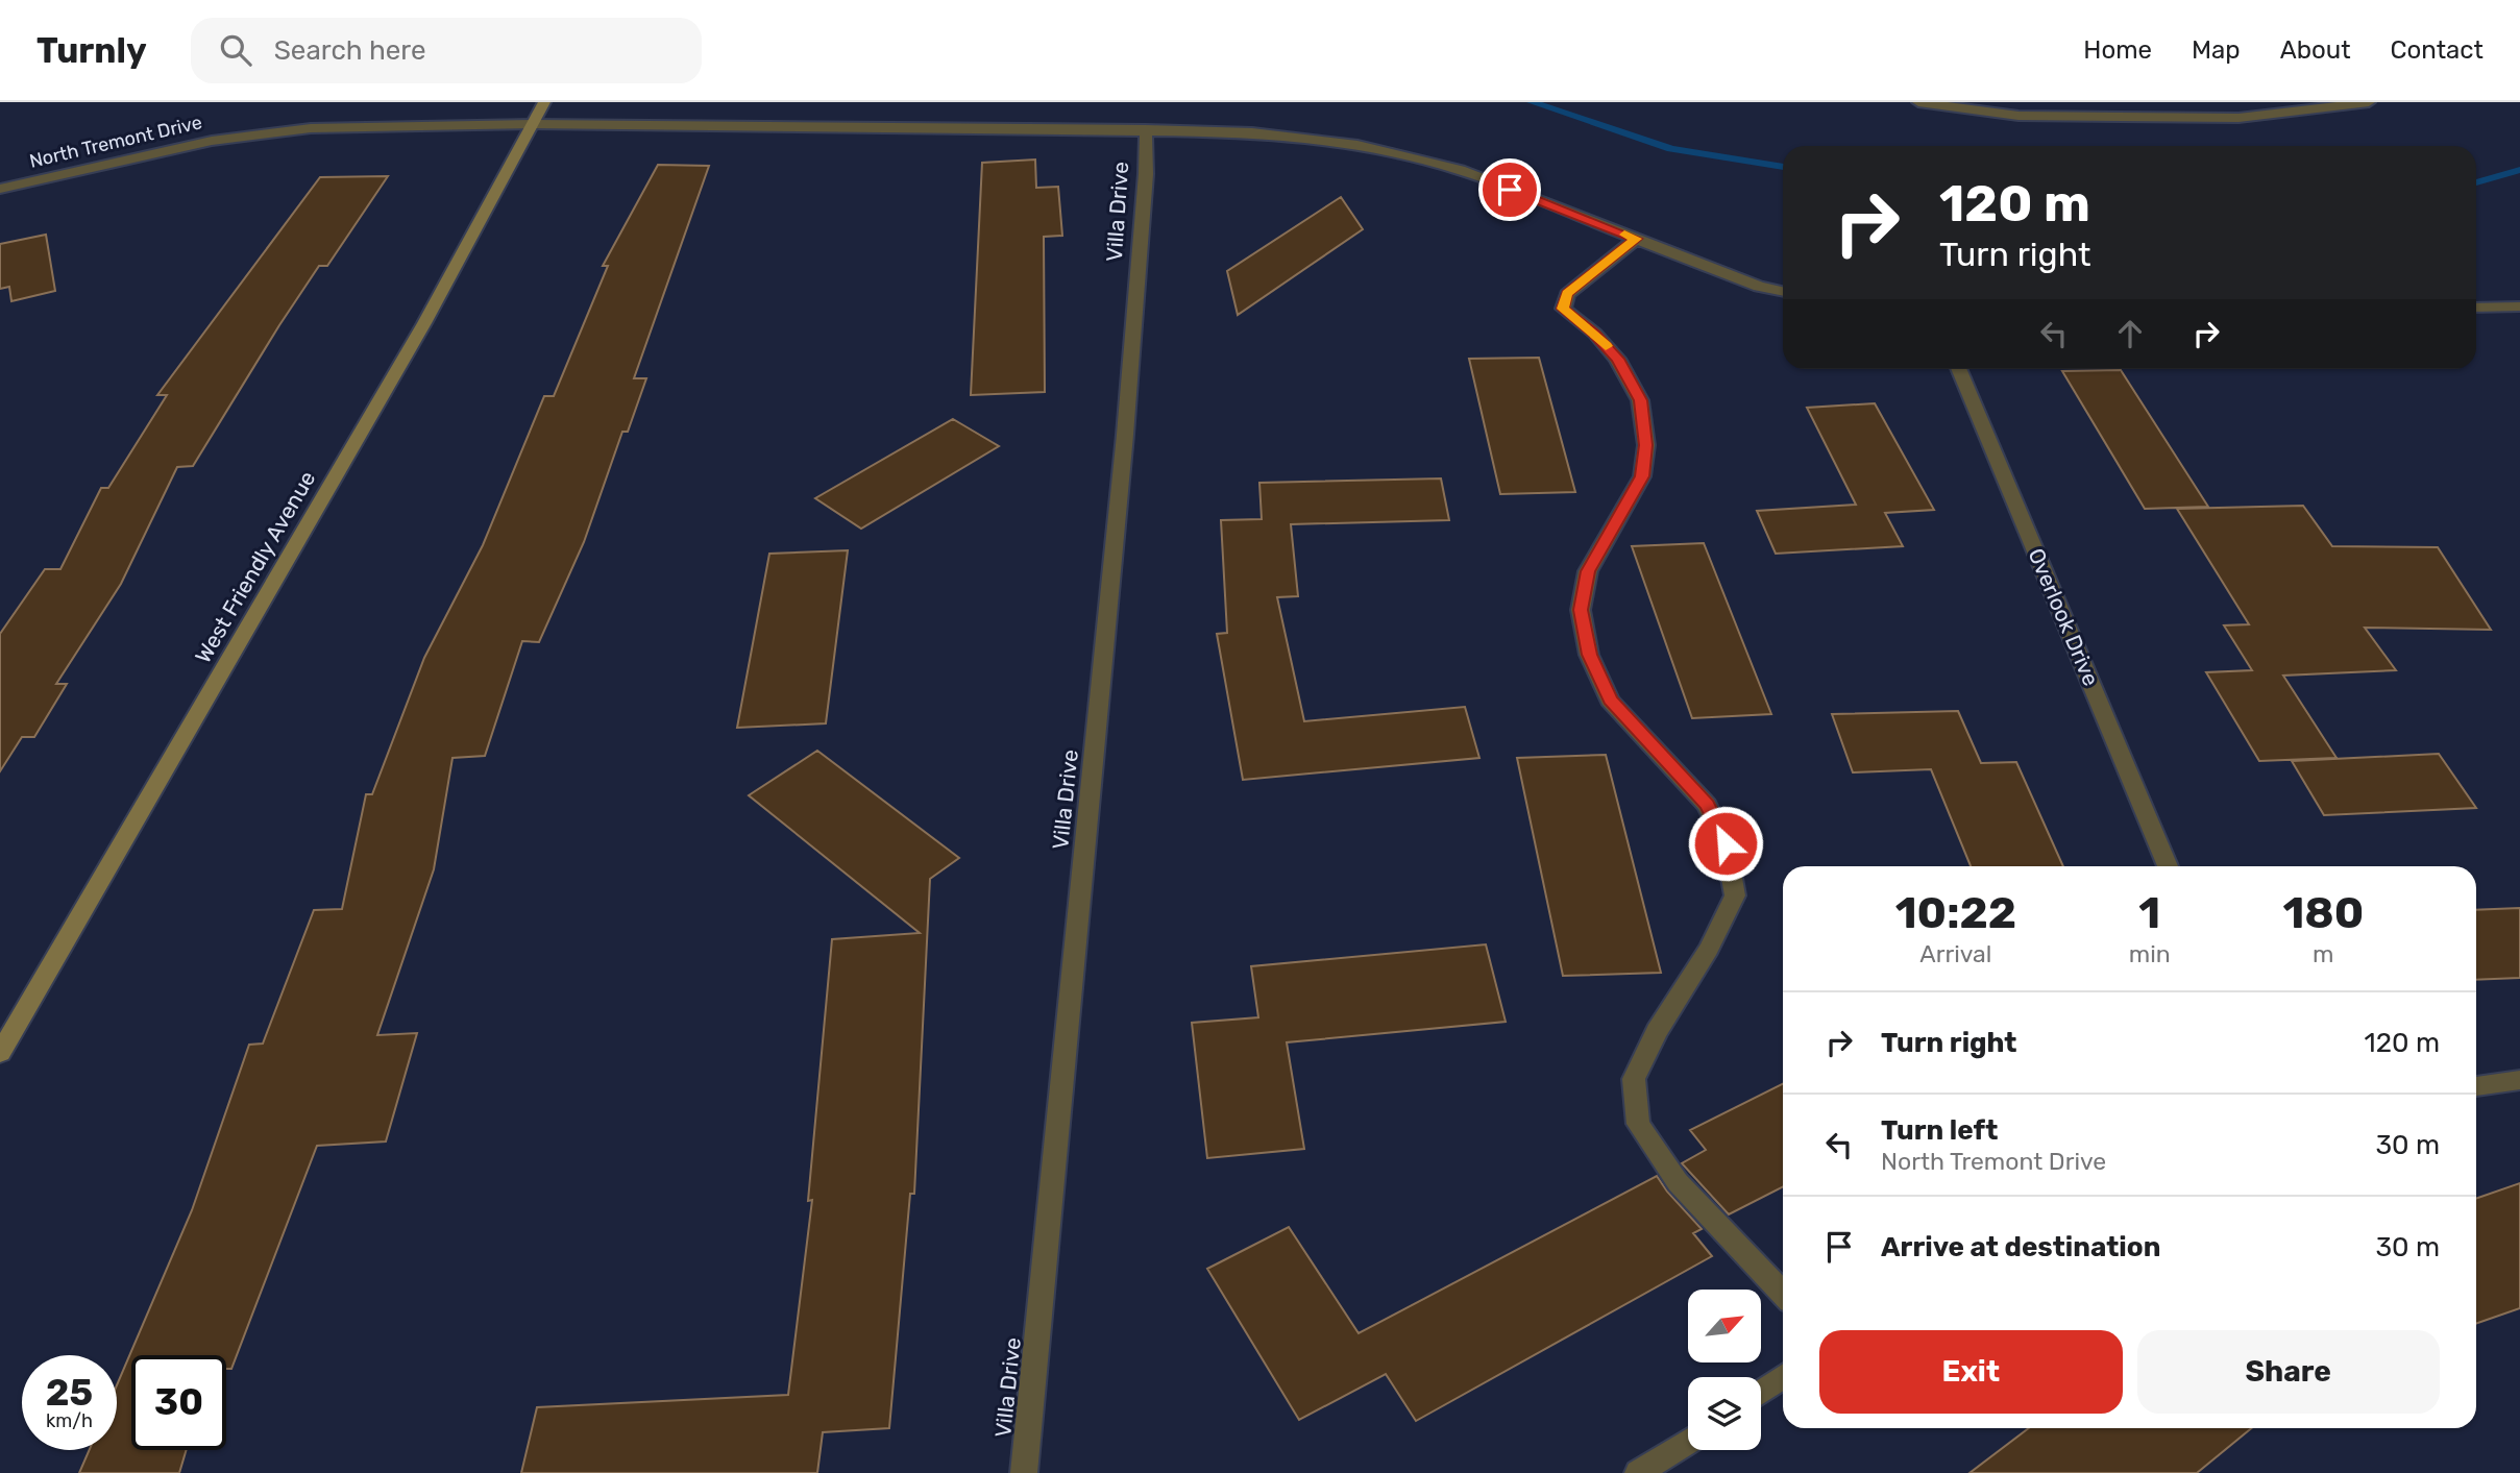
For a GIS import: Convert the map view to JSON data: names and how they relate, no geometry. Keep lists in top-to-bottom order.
{
  "streets": {
    "main road": ["West Friendly Avenue"],
    "street": ["North Tremont Drive", "Villa Drive", "Overlook Drive"]
  },
  "crossings": [
    ["North Tremont Drive", "Villa Drive"],
    ["North Tremont Drive", "West Friendly Avenue"]
  ],
  "north": "top right",
  "page": {
    "header": "Turnly",
    "search": "Search here",
    "nav": [
      "Home",
      "Map",
      "About",
      "Contact"
    ],
    "turn": ["120 m", "Turn right"],
    "eta": [
      "10:22",
      "Arrival",
      "1",
      "min",
      "180",
      "m"
    ],
    "list": [
      {
        "name": "Turn right",
        "value": "120 m"
      },
      {
        "name": "Turn left",
        "note": "North Tremont Drive",
        "value": "30 m"
      },
      {
        "name": "Arrive at destination",
        "value": "30 m"
      }
    ],
    "buttons": ["Exit", "Share"],
    "speed": "25 km/h",
    "limit": "30"
  }
}
